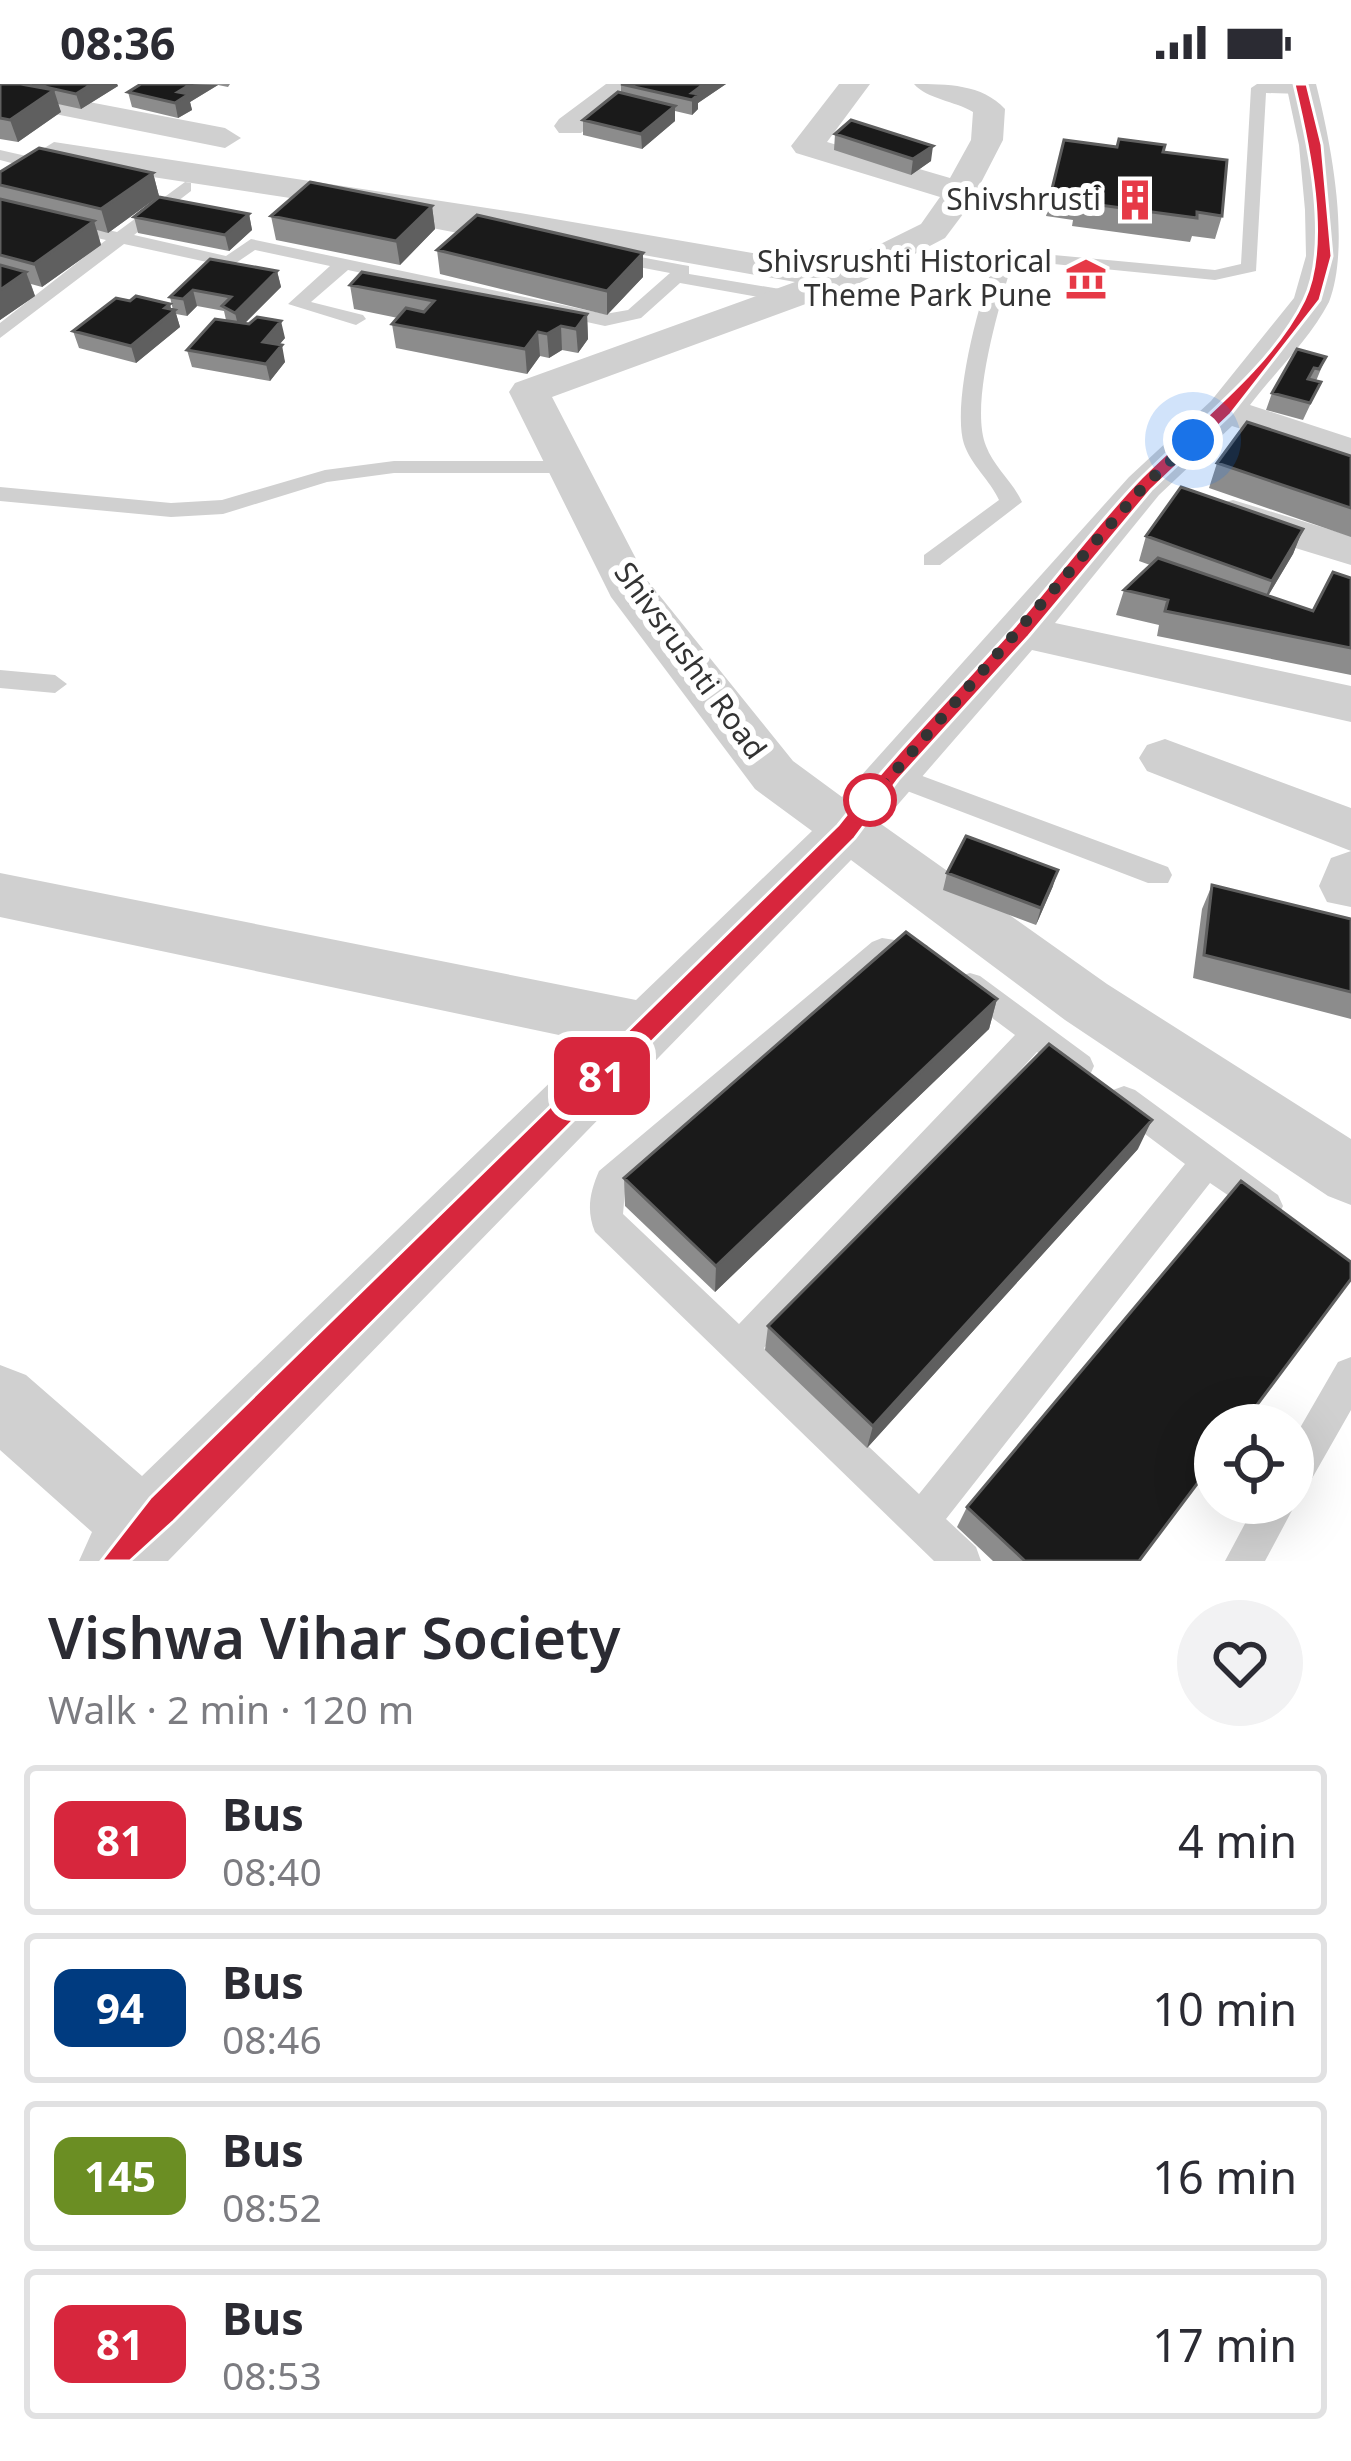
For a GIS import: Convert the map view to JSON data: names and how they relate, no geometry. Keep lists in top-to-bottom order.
{
  "streets": {
    "street": ["Shivsrushti Road"]
  },
  "places": {
    "building": ["Shivshrusti"],
    "museum": ["Shivsrushti Historical Theme Park Pune"]
  },
  "lines": ["bus line 81"],
  "page": {
    "status": "08:36",
    "on_map": "81",
    "heading": ["Vishwa Vihar Society", "Walk · 2 min · 120 m"],
    "list": [
      {
        "mark": "81",
        "name": "Bus",
        "note": "08:40",
        "value": "4 min"
      },
      {
        "mark": "94",
        "name": "Bus",
        "note": "08:46",
        "value": "10 min"
      },
      {
        "mark": "145",
        "name": "Bus",
        "note": "08:52",
        "value": "16 min"
      },
      {
        "mark": "81",
        "name": "Bus",
        "note": "08:53",
        "value": "17 min"
      }
    ]
  }
}
